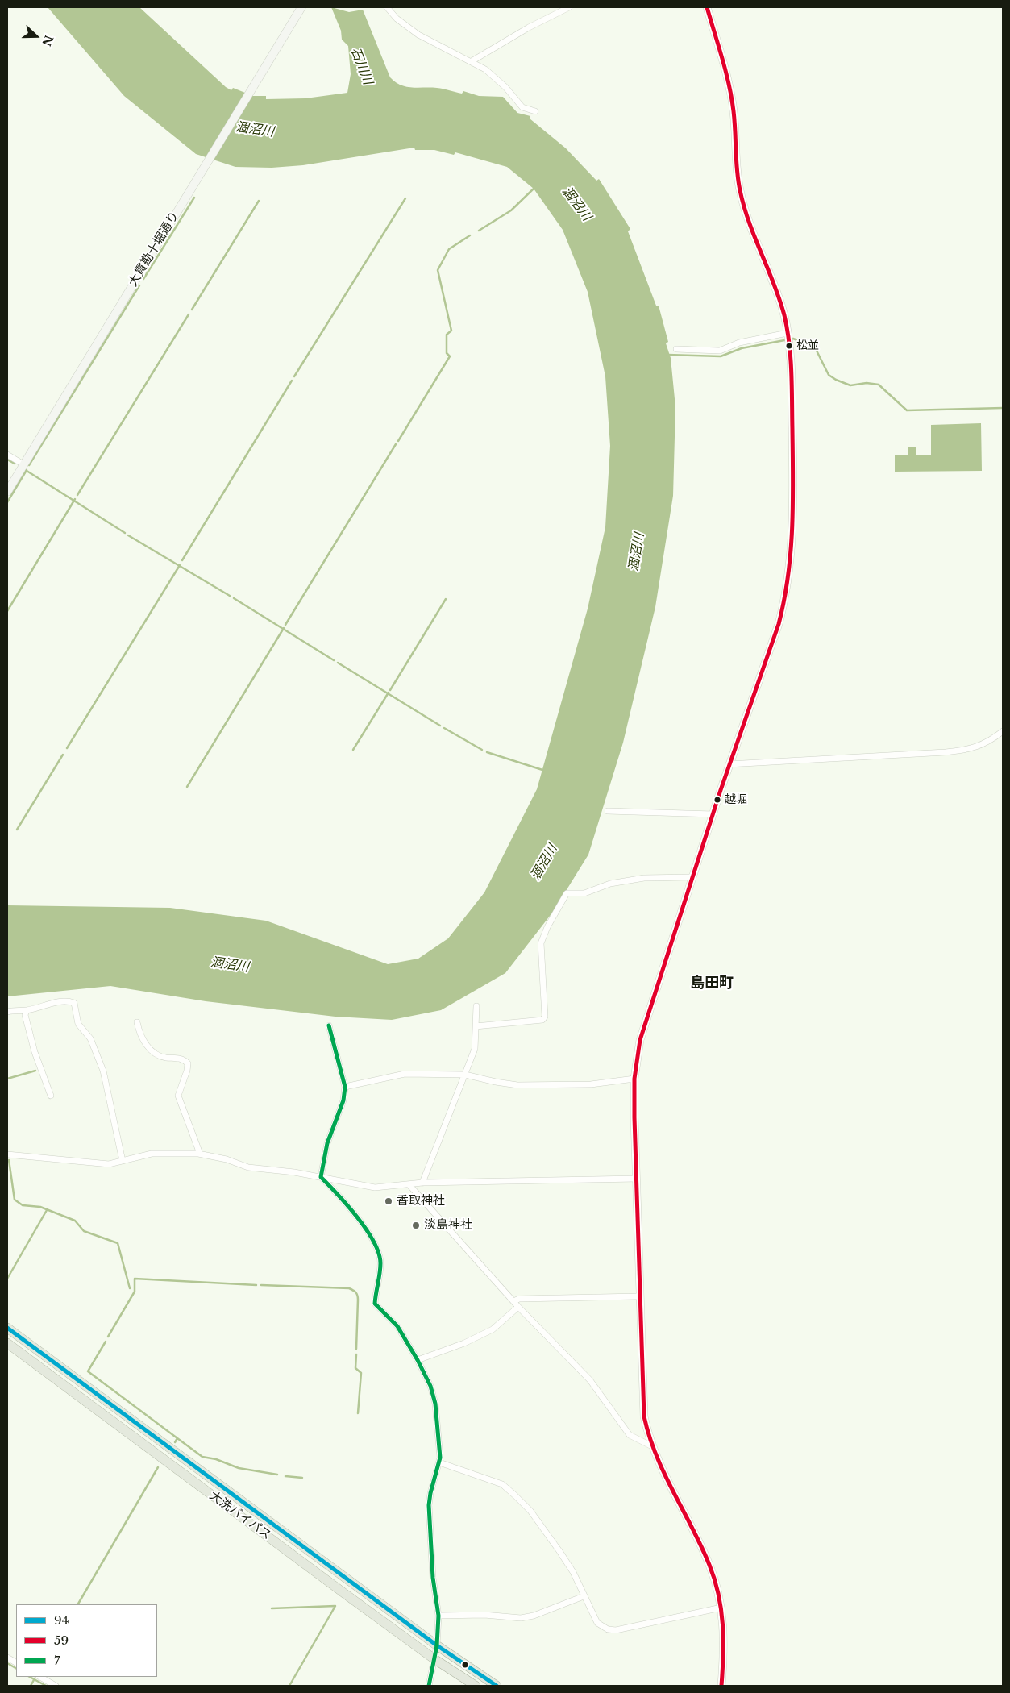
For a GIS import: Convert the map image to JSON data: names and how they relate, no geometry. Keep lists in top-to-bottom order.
{
  "streets": {
    "highway": ["大洗バイパス"],
    "main road": ["大貫勘十堀通り"]
  },
  "districts": ["島田町"],
  "water": ["石川川", "涸沼川"],
  "places": [
    "松並",
    "越堀",
    "香取神社",
    "淡島神社"
  ],
  "lines": ["transit line 59", "transit line 7", "transit line 94"],
  "legend": ["94", "59", "7"],
  "north": "right"
}
